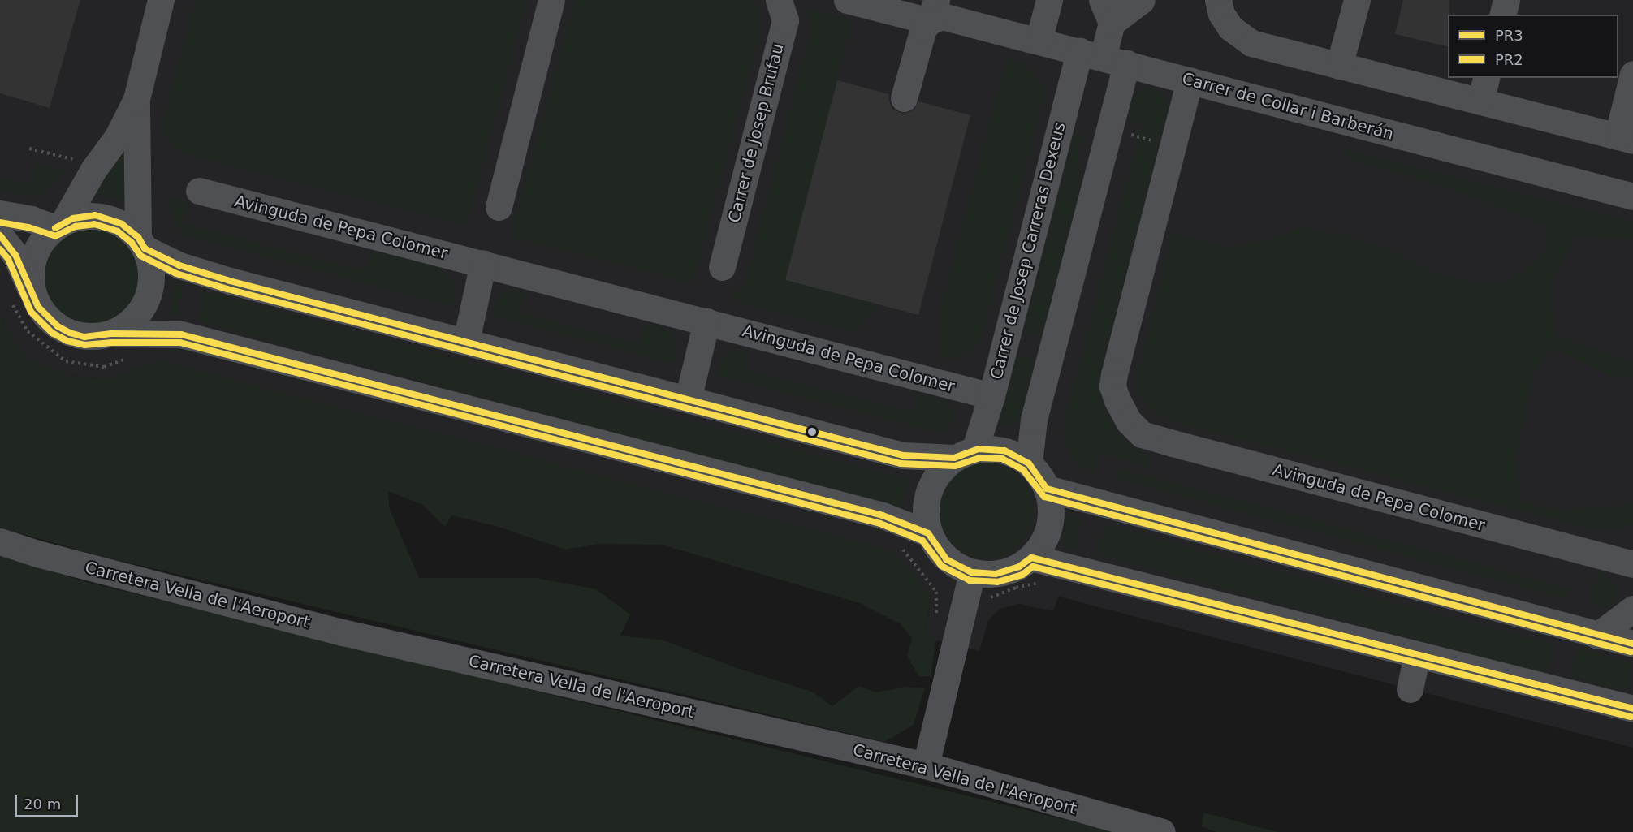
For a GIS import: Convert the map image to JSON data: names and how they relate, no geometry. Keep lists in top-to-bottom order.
{
  "streets": {
    "street": [
      "Carrer de Collar i Barberán",
      "Carrer de Josep Brufau",
      "Avinguda de Pepa Colomer",
      "Carrer de Josep Carreras Dexeus",
      "Carretera Vella de l'Aeroport"
    ]
  },
  "crossings": [
    ["Carrer de Collar i Barberán", "Avinguda de Pepa Colomer"],
    ["Carrer de Collar i Barberán", "Carrer de Josep Carreras Dexeus"],
    ["Avinguda de Pepa Colomer", "Carrer de Josep Carreras Dexeus"]
  ],
  "lines": ["transit line PR3", "transit line PR2"],
  "legend": ["PR3", "PR2"],
  "scale_bar": "20 m"
}
